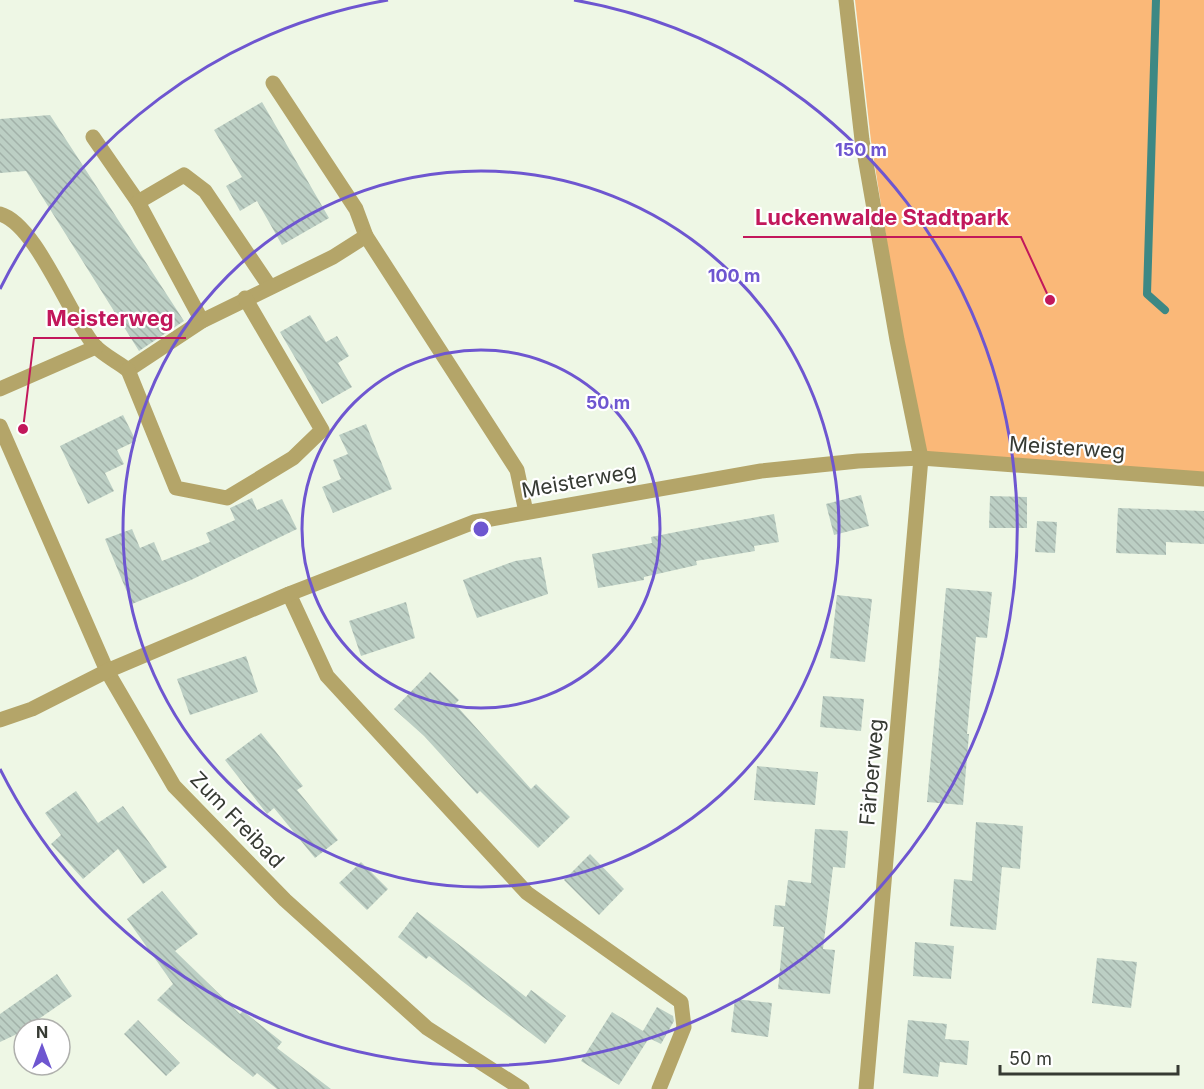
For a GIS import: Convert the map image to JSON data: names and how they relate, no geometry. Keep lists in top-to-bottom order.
{
  "streets": {
    "street": ["Meisterweg", "Färberweg", "Zum Freibad"]
  },
  "crossings": [
    ["Meisterweg", "Färberweg"],
    ["Meisterweg", "Zum Freibad"]
  ],
  "places": ["Luckenwalde Stadtpark", "Meisterweg"],
  "scale_bar": "50 m",
  "north": "top",
  "rings": ["150 m", "100 m", "50 m"]
}
